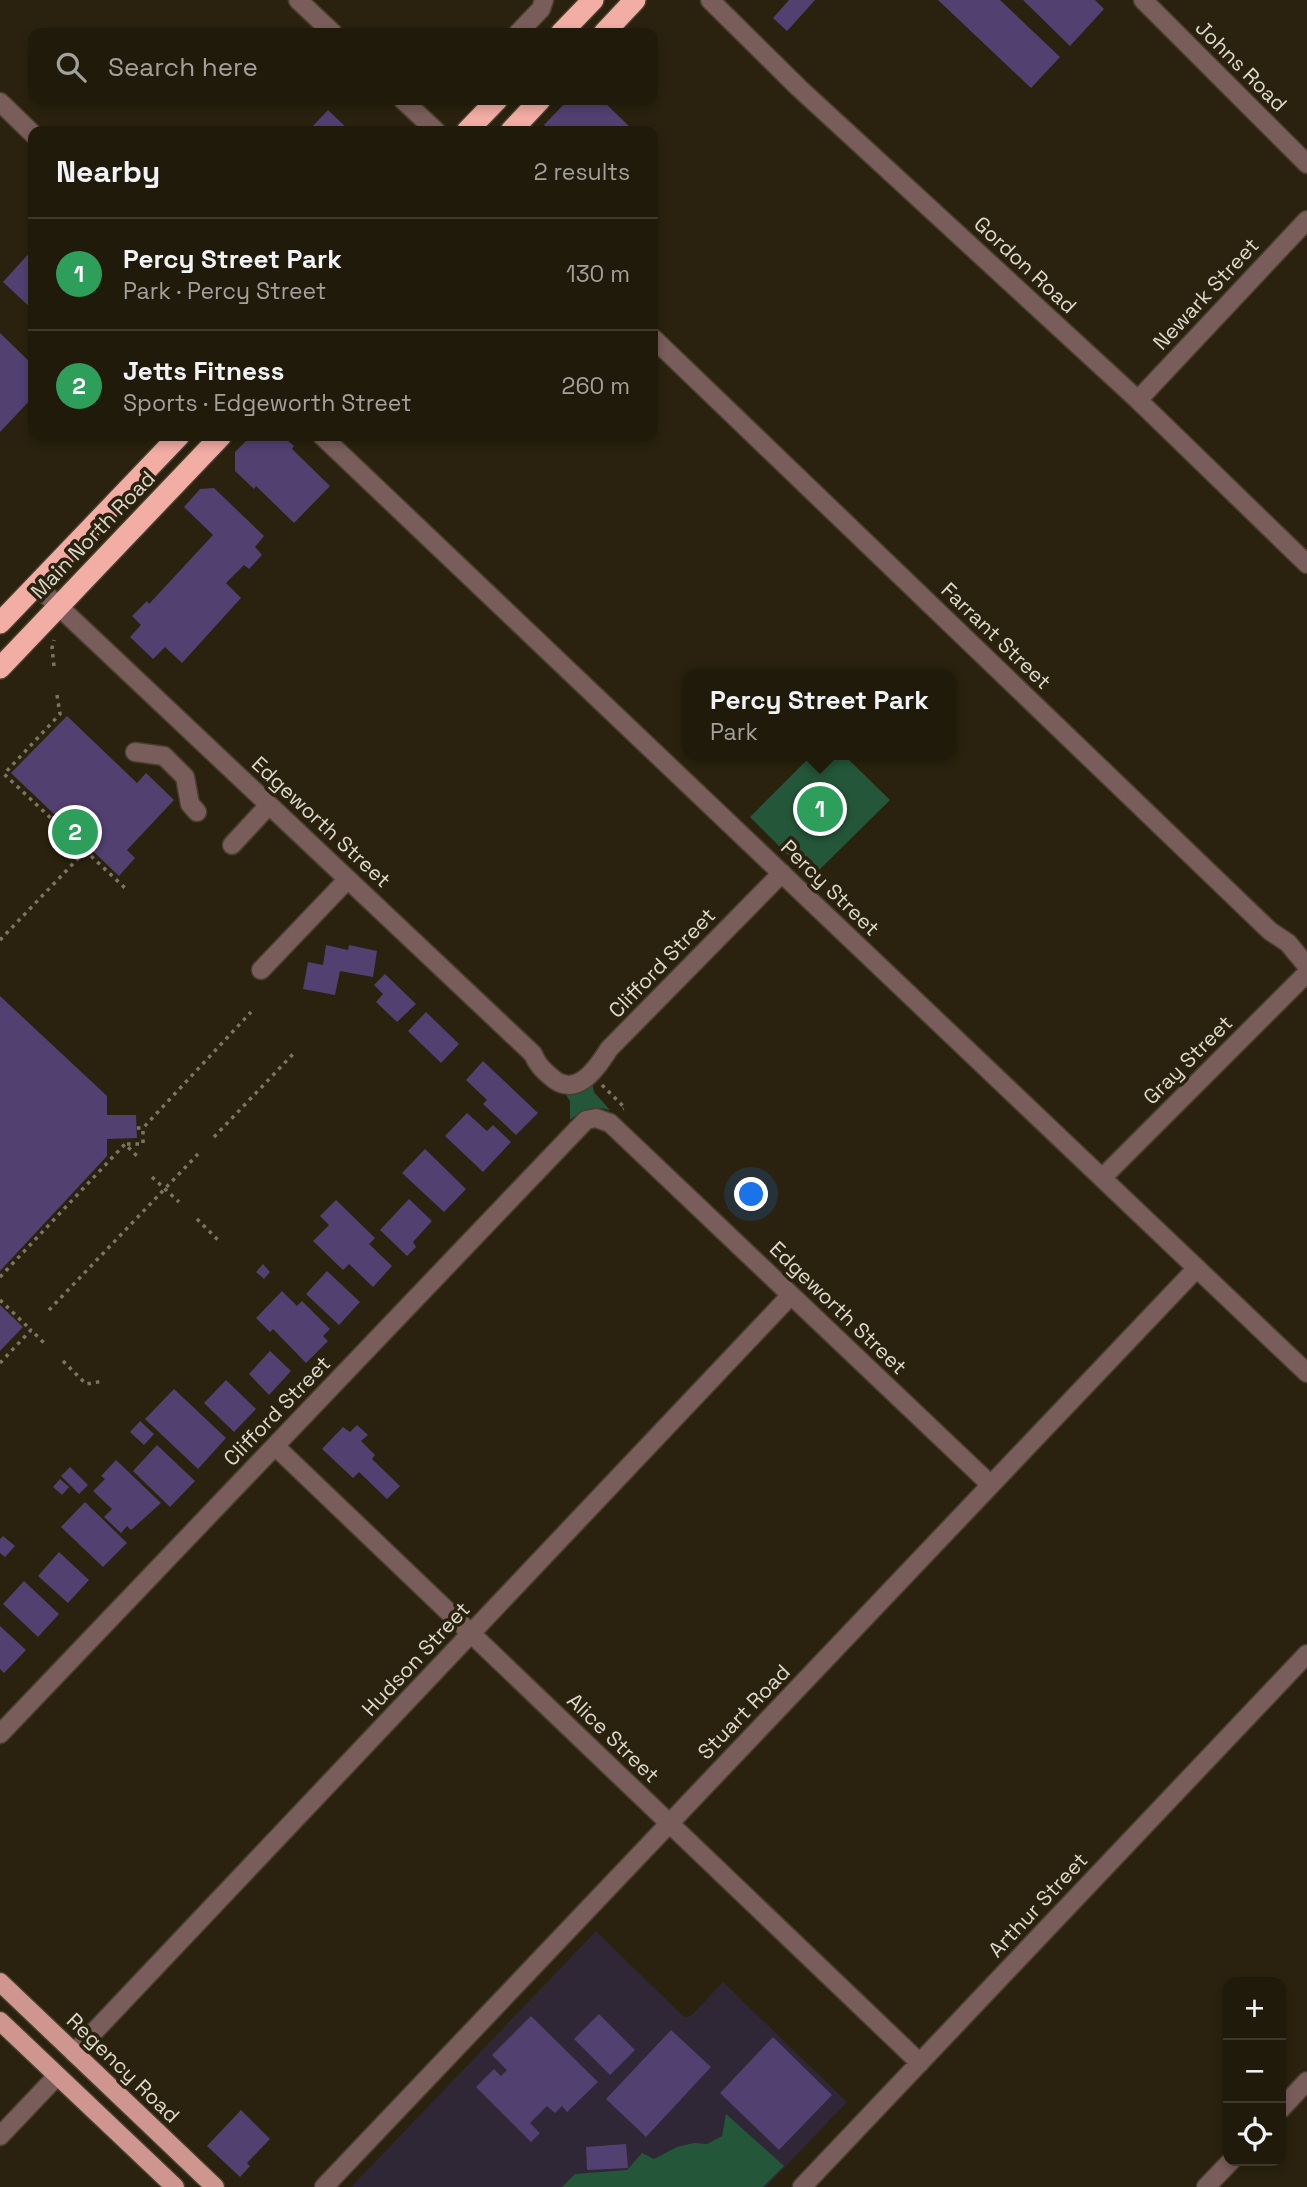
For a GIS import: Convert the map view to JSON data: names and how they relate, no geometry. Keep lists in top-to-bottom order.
{
  "streets": {
    "highway": ["Main North Road"],
    "main road": ["Regency Road"],
    "street": [
      "Johns Road",
      "Gordon Road",
      "Newark Street",
      "Farrant Street",
      "Edgeworth Street",
      "Percy Street",
      "Clifford Street",
      "Gray Street",
      "Hudson Street",
      "Stuart Road",
      "Alice Street",
      "Arthur Street"
    ]
  },
  "crossings": [
    ["Gordon Road", "Newark Street"],
    ["Main North Road", "Edgeworth Street"],
    ["Edgeworth Street", "Clifford Street"],
    ["Edgeworth Street", "Hudson Street"],
    ["Edgeworth Street", "Stuart Road"],
    ["Percy Street", "Clifford Street"],
    ["Percy Street", "Gray Street"],
    ["Percy Street", "Stuart Road"],
    ["Clifford Street", "Alice Street"],
    ["Hudson Street", "Alice Street"],
    ["Hudson Street", "Regency Road"],
    ["Stuart Road", "Alice Street"],
    ["Alice Street", "Arthur Street"]
  ],
  "page": {
    "search": "Search here",
    "heading": ["Nearby", "2 results"],
    "list": [
      {
        "mark": "1",
        "name": "Percy Street Park",
        "note": "Park · Percy Street",
        "value": "130 m"
      },
      {
        "mark": "2",
        "name": "Jetts Fitness",
        "note": "Sports · Edgeworth Street",
        "value": "260 m"
      }
    ],
    "popup": ["Percy Street Park", "Park"],
    "pins": ["1", "2"],
    "map_buttons": ["+", "−"]
  }
}
